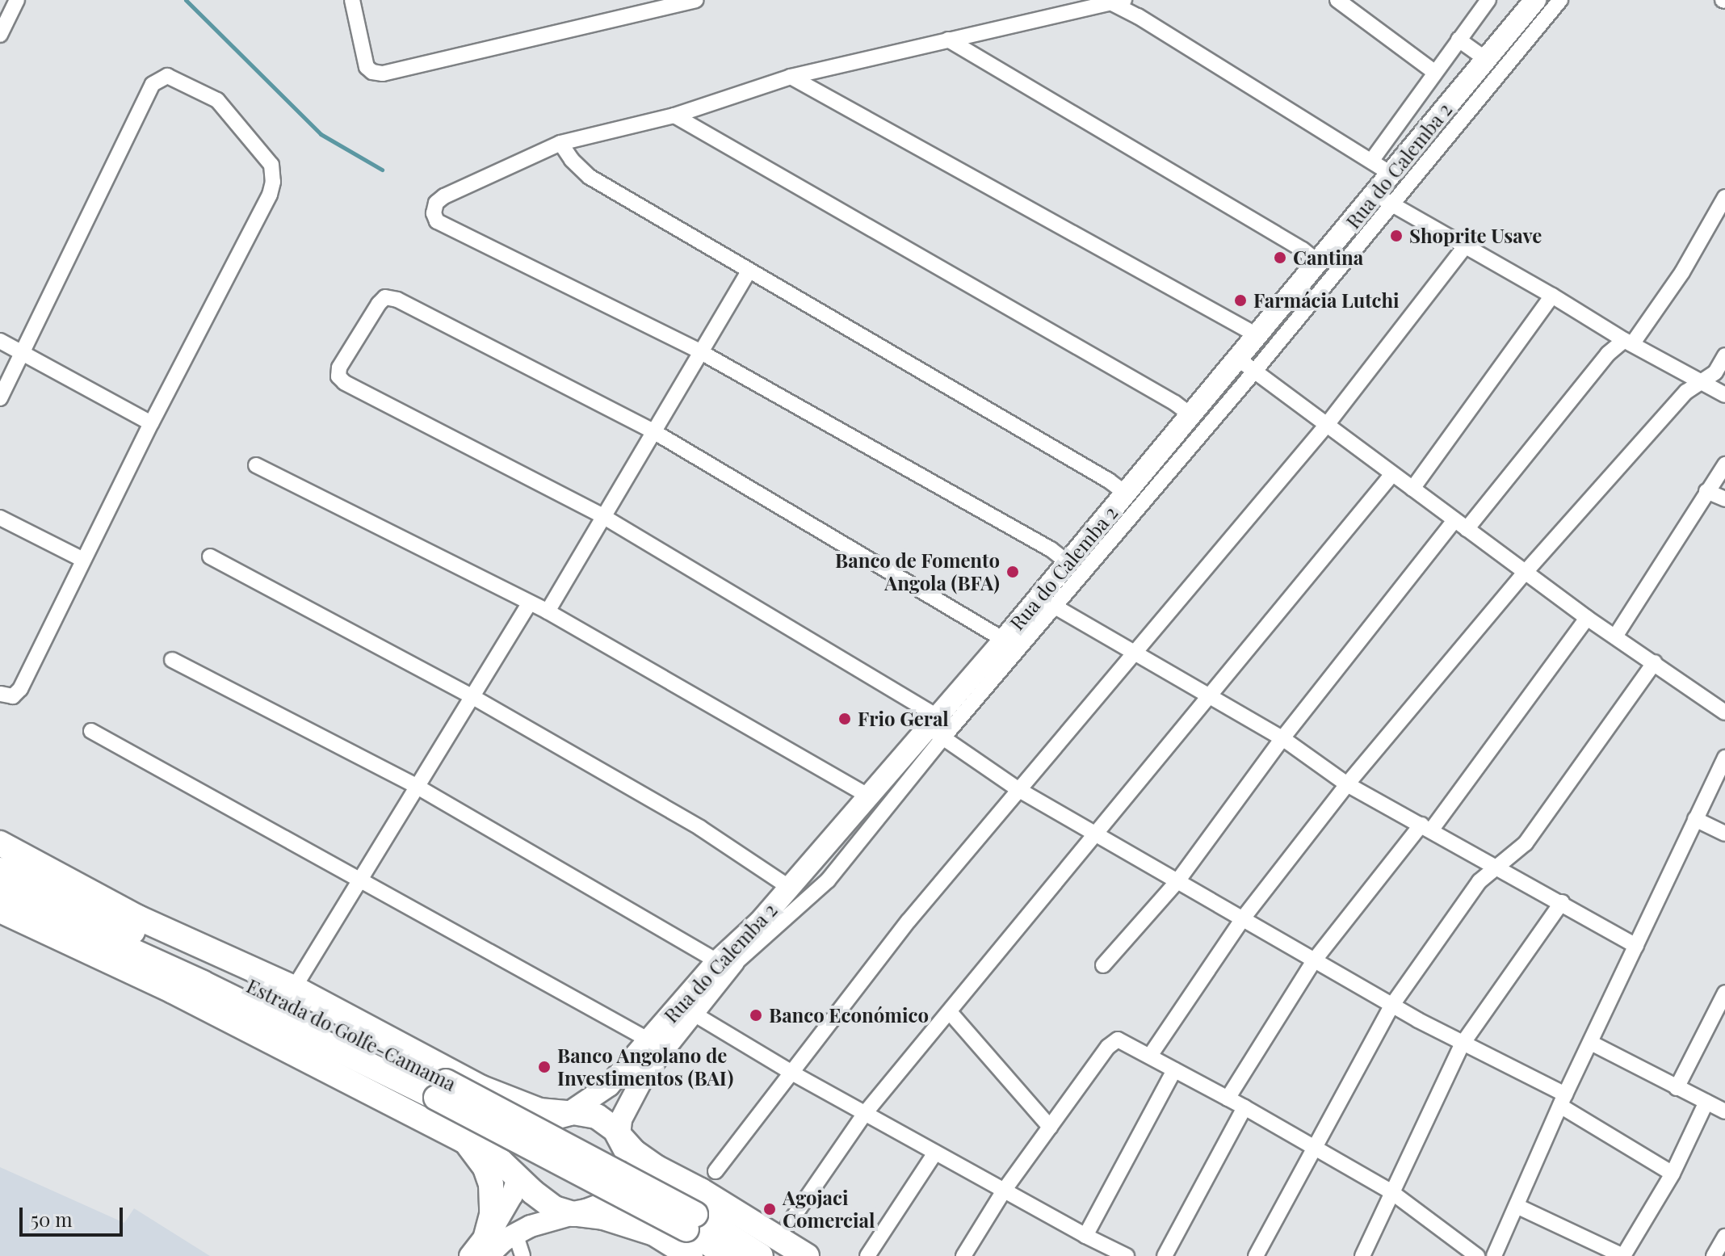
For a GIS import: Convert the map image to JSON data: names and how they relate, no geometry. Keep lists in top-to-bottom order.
{
  "streets": {
    "highway": ["Estrada do Golfe-Camama"],
    "main road": ["Rua do Calemba 2"]
  },
  "places": [
    "Shoprite Usave",
    "Cantina",
    "Farmácia Lutchi",
    "Banco de Fomento Angola (BFA)",
    "Frio Geral",
    "Banco Económico",
    "Banco Angolano de Investimentos (BAI)",
    "Agojaci Comercial"
  ],
  "scale_bar": "50 m"
}
